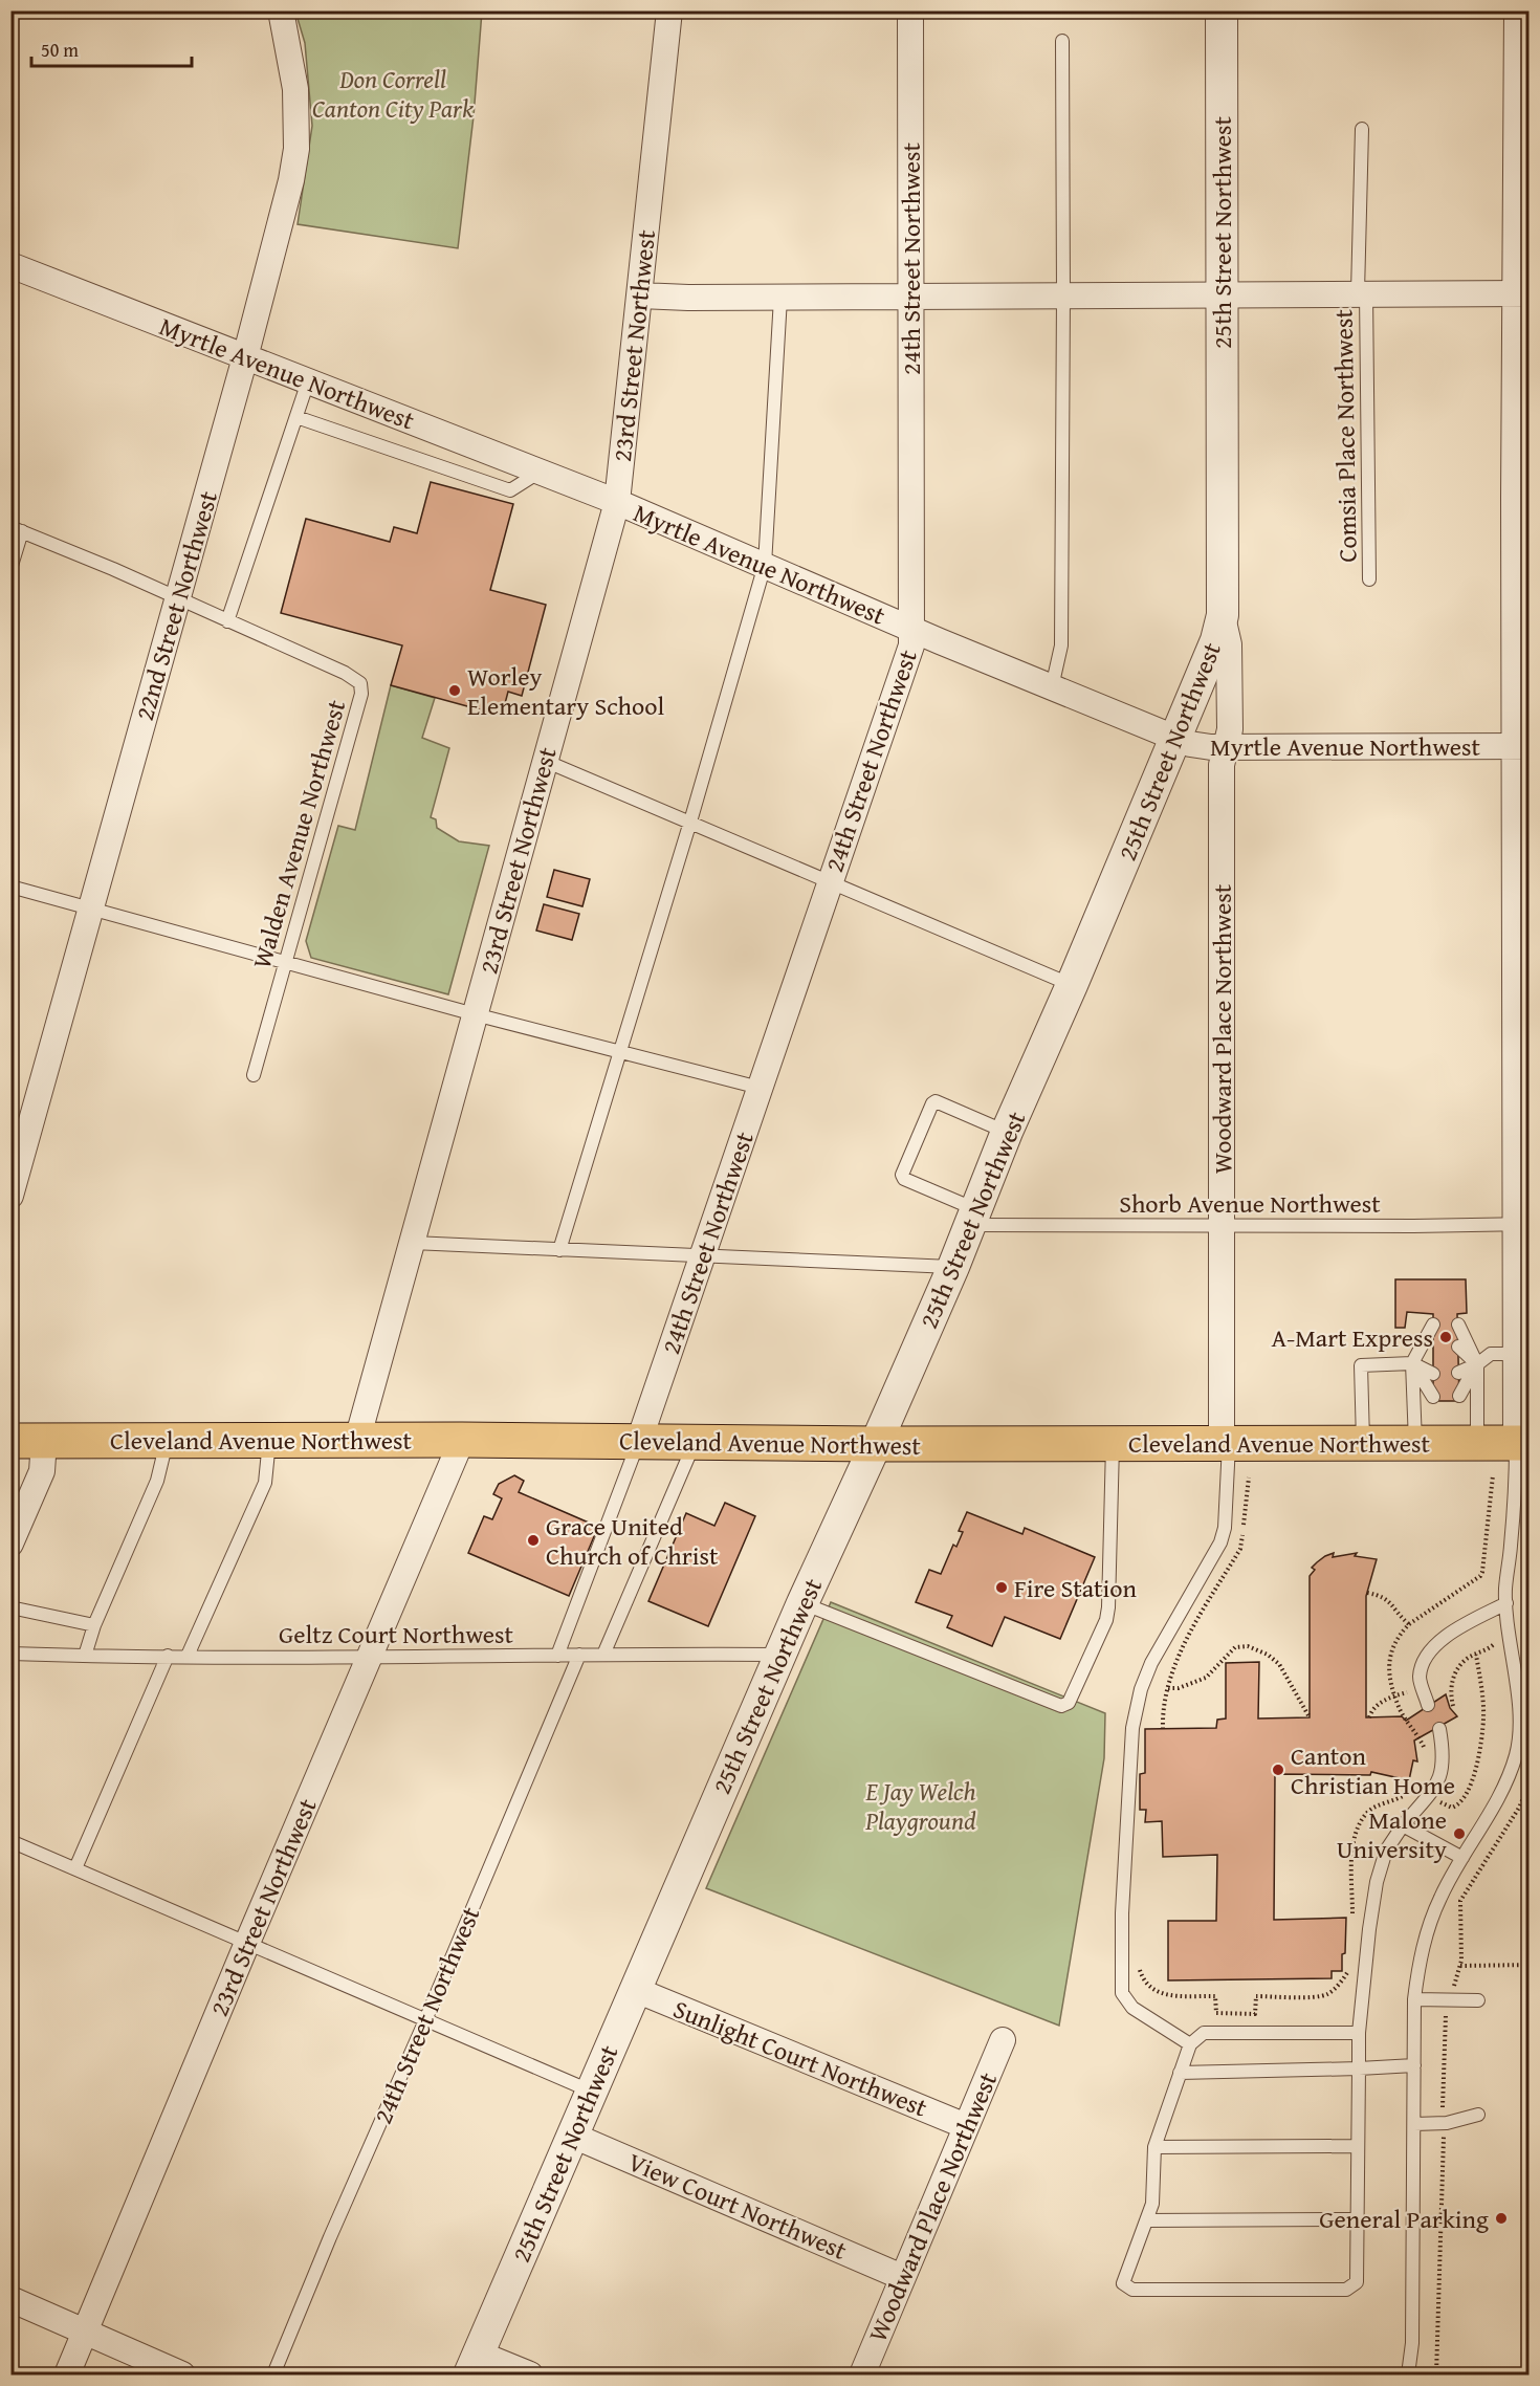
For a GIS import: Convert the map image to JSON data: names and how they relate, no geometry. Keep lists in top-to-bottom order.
{
  "streets": {
    "main road": ["Cleveland Avenue Northwest"],
    "street": [
      "25th Street Northwest",
      "24th Street Northwest",
      "23rd Street Northwest",
      "Myrtle Avenue Northwest",
      "22nd Street Northwest",
      "Woodward Place Northwest",
      "Sunlight Court Northwest",
      "View Court Northwest"
    ],
    "lane": [
      "Comsia Place Northwest",
      "Walden Avenue Northwest",
      "Shorb Avenue Northwest",
      "Geltz Court Northwest"
    ]
  },
  "crossings": [
    ["25th Street Northwest", "Myrtle Avenue Northwest"],
    ["25th Street Northwest", "Woodward Place Northwest"],
    ["25th Street Northwest", "Shorb Avenue Northwest"],
    ["25th Street Northwest", "Cleveland Avenue Northwest"],
    ["25th Street Northwest", "Geltz Court Northwest"],
    ["25th Street Northwest", "Sunlight Court Northwest"],
    ["25th Street Northwest", "View Court Northwest"],
    ["24th Street Northwest", "Myrtle Avenue Northwest"],
    ["24th Street Northwest", "Cleveland Avenue Northwest"],
    ["24th Street Northwest", "Geltz Court Northwest"],
    ["23rd Street Northwest", "Myrtle Avenue Northwest"],
    ["23rd Street Northwest", "Cleveland Avenue Northwest"],
    ["23rd Street Northwest", "Geltz Court Northwest"],
    ["Myrtle Avenue Northwest", "22nd Street Northwest"],
    ["Myrtle Avenue Northwest", "Woodward Place Northwest"],
    ["22nd Street Northwest", "Walden Avenue Northwest"],
    ["Woodward Place Northwest", "Shorb Avenue Northwest"],
    ["Woodward Place Northwest", "Cleveland Avenue Northwest"],
    ["Woodward Place Northwest", "Sunlight Court Northwest"],
    ["Woodward Place Northwest", "View Court Northwest"]
  ],
  "parks": ["Don Correll Canton City Park", "E Jay Welch Playground"],
  "places": [
    "Worley Elementary School",
    "A-Mart Express",
    "Grace United Church of Christ",
    "Fire Station",
    "Canton Christian Home",
    "Malone University",
    "General Parking"
  ],
  "scale_bar": "50 m"
}
